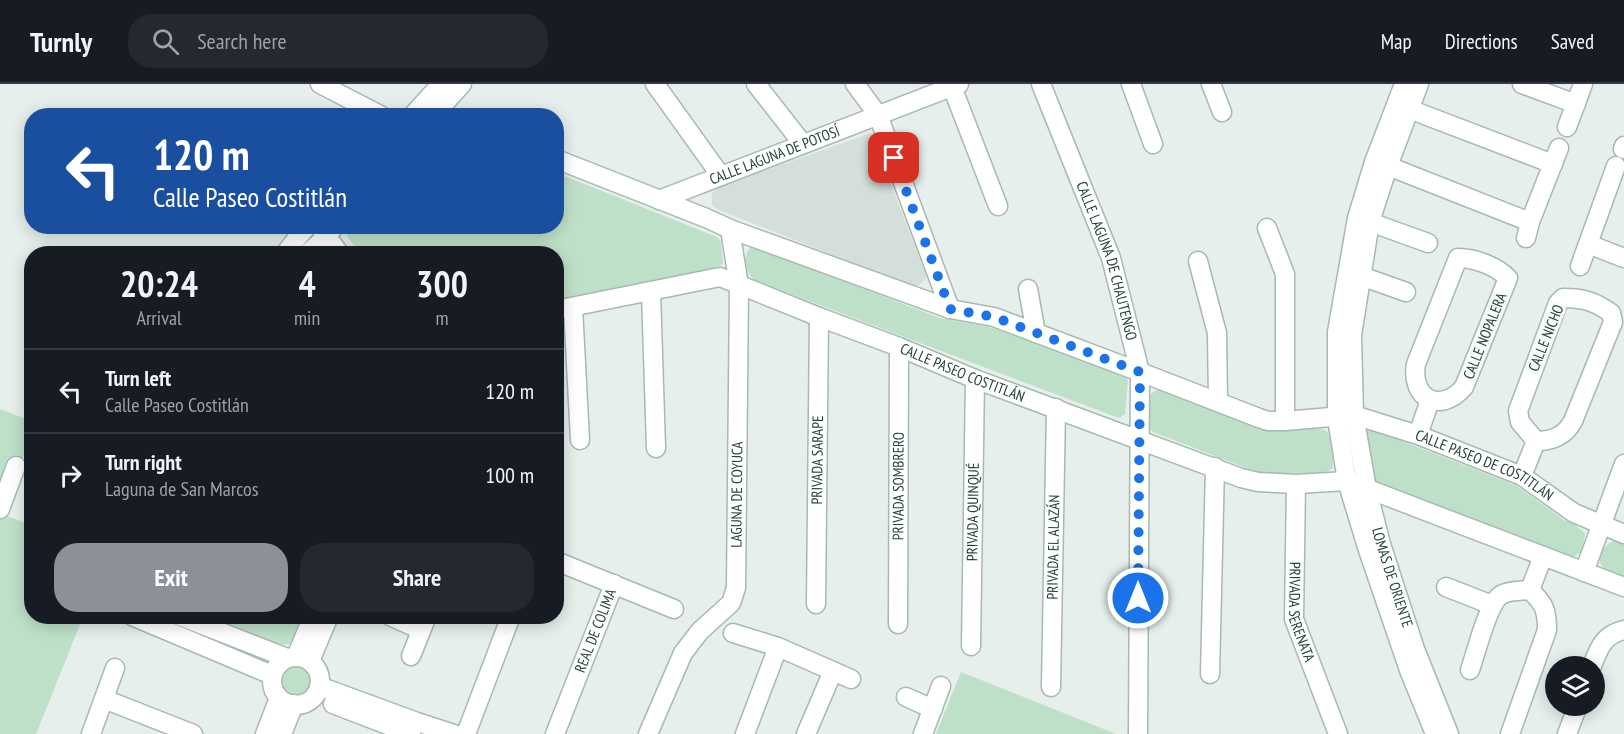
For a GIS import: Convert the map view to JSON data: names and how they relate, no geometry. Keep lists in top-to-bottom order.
{
  "streets": {
    "street": [
      "CALLE LAGUNA DE POTOSÍ",
      "CALLE LAGUNA DE CHAUTENGO",
      "CALLE NOPALERA",
      "CALLE NICHO",
      "CALLE PASEO COSTITLÁN",
      "PRIVADA SARAPE",
      "CALLE PASEO DE COSTITLÁN",
      "PRIVADA SOMBRERO",
      "LAGUNA DE COYUCA",
      "PRIVADA QUINQUÉ",
      "PRIVADA EL ALAZÁN",
      "LOMAS DE ORIENTE",
      "PRIVADA SERENATA",
      "REAL DE COLIMA"
    ]
  },
  "crossings": [
    ["CALLE LAGUNA DE CHAUTENGO", "CALLE PASEO COSTITLÁN"],
    ["CALLE PASEO COSTITLÁN", "PRIVADA SARAPE"],
    ["CALLE PASEO COSTITLÁN", "PRIVADA SOMBRERO"],
    ["CALLE PASEO COSTITLÁN", "LAGUNA DE COYUCA"],
    ["CALLE PASEO COSTITLÁN", "PRIVADA QUINQUÉ"],
    ["CALLE PASEO COSTITLÁN", "PRIVADA EL ALAZÁN"],
    ["CALLE PASEO COSTITLÁN", "LOMAS DE ORIENTE"],
    ["CALLE PASEO COSTITLÁN", "PRIVADA SERENATA"],
    ["CALLE PASEO DE COSTITLÁN", "LOMAS DE ORIENTE"]
  ],
  "page": {
    "header": "Turnly",
    "search": "Search here",
    "nav": ["Map", "Directions", "Saved"],
    "turn": ["120 m", "Calle Paseo Costitlán"],
    "eta": [
      "20:24",
      "Arrival",
      "4",
      "min",
      "300",
      "m"
    ],
    "list": [
      {
        "name": "Turn left",
        "note": "Calle Paseo Costitlán",
        "value": "120 m"
      },
      {
        "name": "Turn right",
        "note": "Laguna de San Marcos",
        "value": "100 m"
      }
    ],
    "buttons": ["Exit", "Share"]
  }
}
